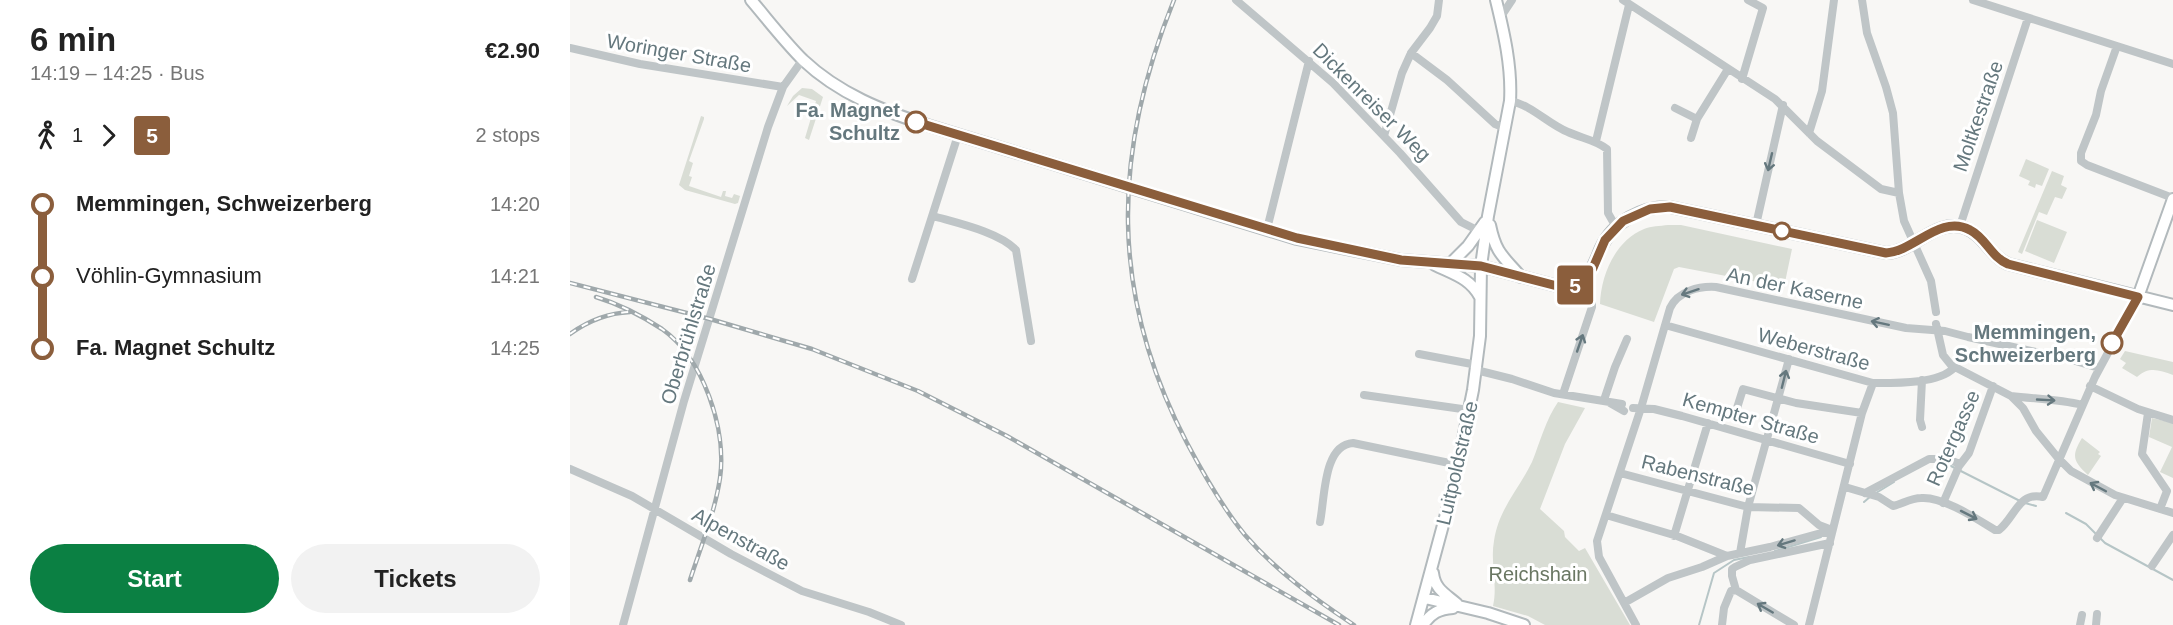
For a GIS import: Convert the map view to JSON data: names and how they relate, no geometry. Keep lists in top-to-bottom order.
{
  "streets": {
    "main road": ["Luitpoldstraße"],
    "street": [
      "Woringer Straße",
      "Dickenreiser Weg",
      "Moltkestraße",
      "An der Kaserne",
      "Oberbrühlstraße",
      "Weberstraße",
      "Kempter Straße",
      "Rotergasse",
      "Rabenstraße",
      "Alpenstraße"
    ]
  },
  "crossings": [
    ["Woringer Straße", "Oberbrühlstraße"],
    ["An der Kaserne", "Weberstraße"],
    ["An der Kaserne", "Kempter Straße"],
    ["An der Kaserne", "Rabenstraße"],
    ["Oberbrühlstraße", "Alpenstraße"],
    ["Kempter Straße", "Luitpoldstraße"]
  ],
  "parks": ["Reichshain"],
  "places": ["Fa. Magnet Schultz", "Memmingen, Schweizerberg"],
  "lines": ["bus line 5"],
  "page": {
    "heading": ["6 min", "14:19 – 14:25 · Bus", "€2.90"],
    "on_map": "5",
    "legs": ["1", "5", "2 stops"],
    "list": [
      {
        "name": "Memmingen, Schweizerberg",
        "value": "14:20"
      },
      {
        "name": "Vöhlin-Gymnasium",
        "value": "14:21"
      },
      {
        "name": "Fa. Magnet Schultz",
        "value": "14:25"
      }
    ],
    "buttons": ["Start", "Tickets"]
  }
}
